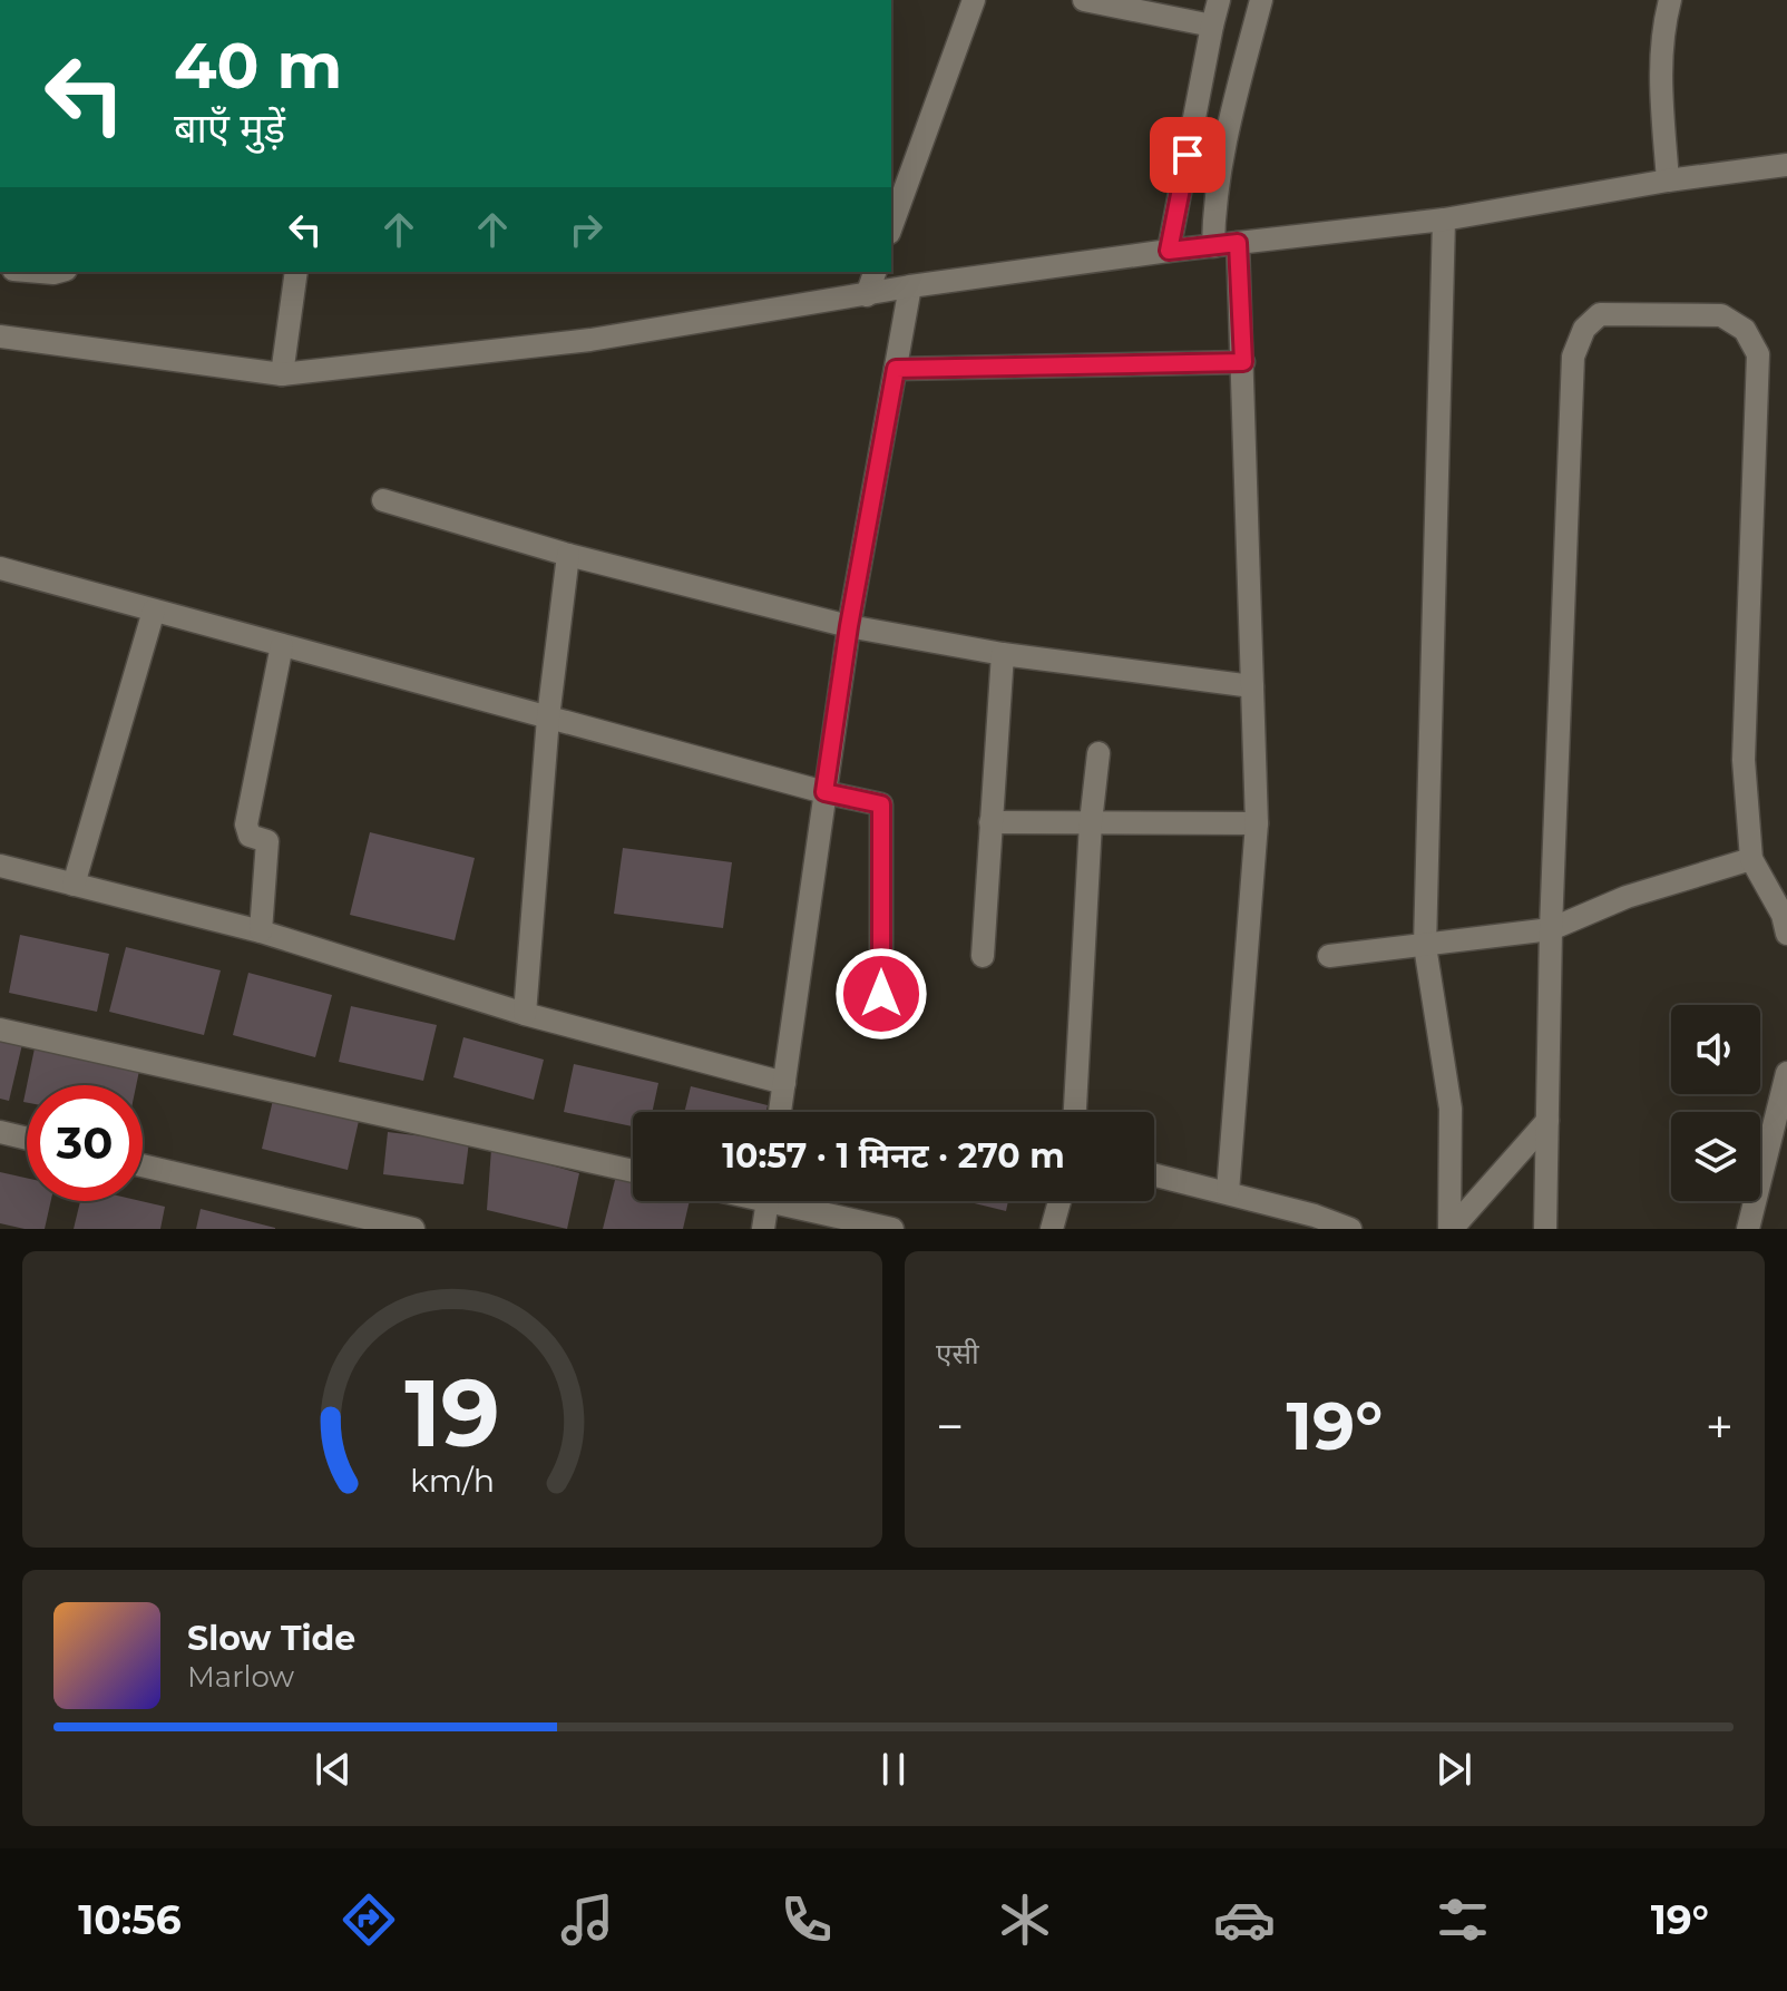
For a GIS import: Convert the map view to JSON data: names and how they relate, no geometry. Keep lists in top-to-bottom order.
{
  "page": {
    "turn": ["40 m", "बाएँ मुड़ें"],
    "limit": "30",
    "trip": "10:57 · 1 मिनट · 270 m",
    "tile": "एसी",
    "heat": ["−", "19°", "+"],
    "song": ["Slow Tide", "Marlow"],
    "tabs": ["10:56", "19°"],
    "gauge": ["19", "km/h"]
  }
}
